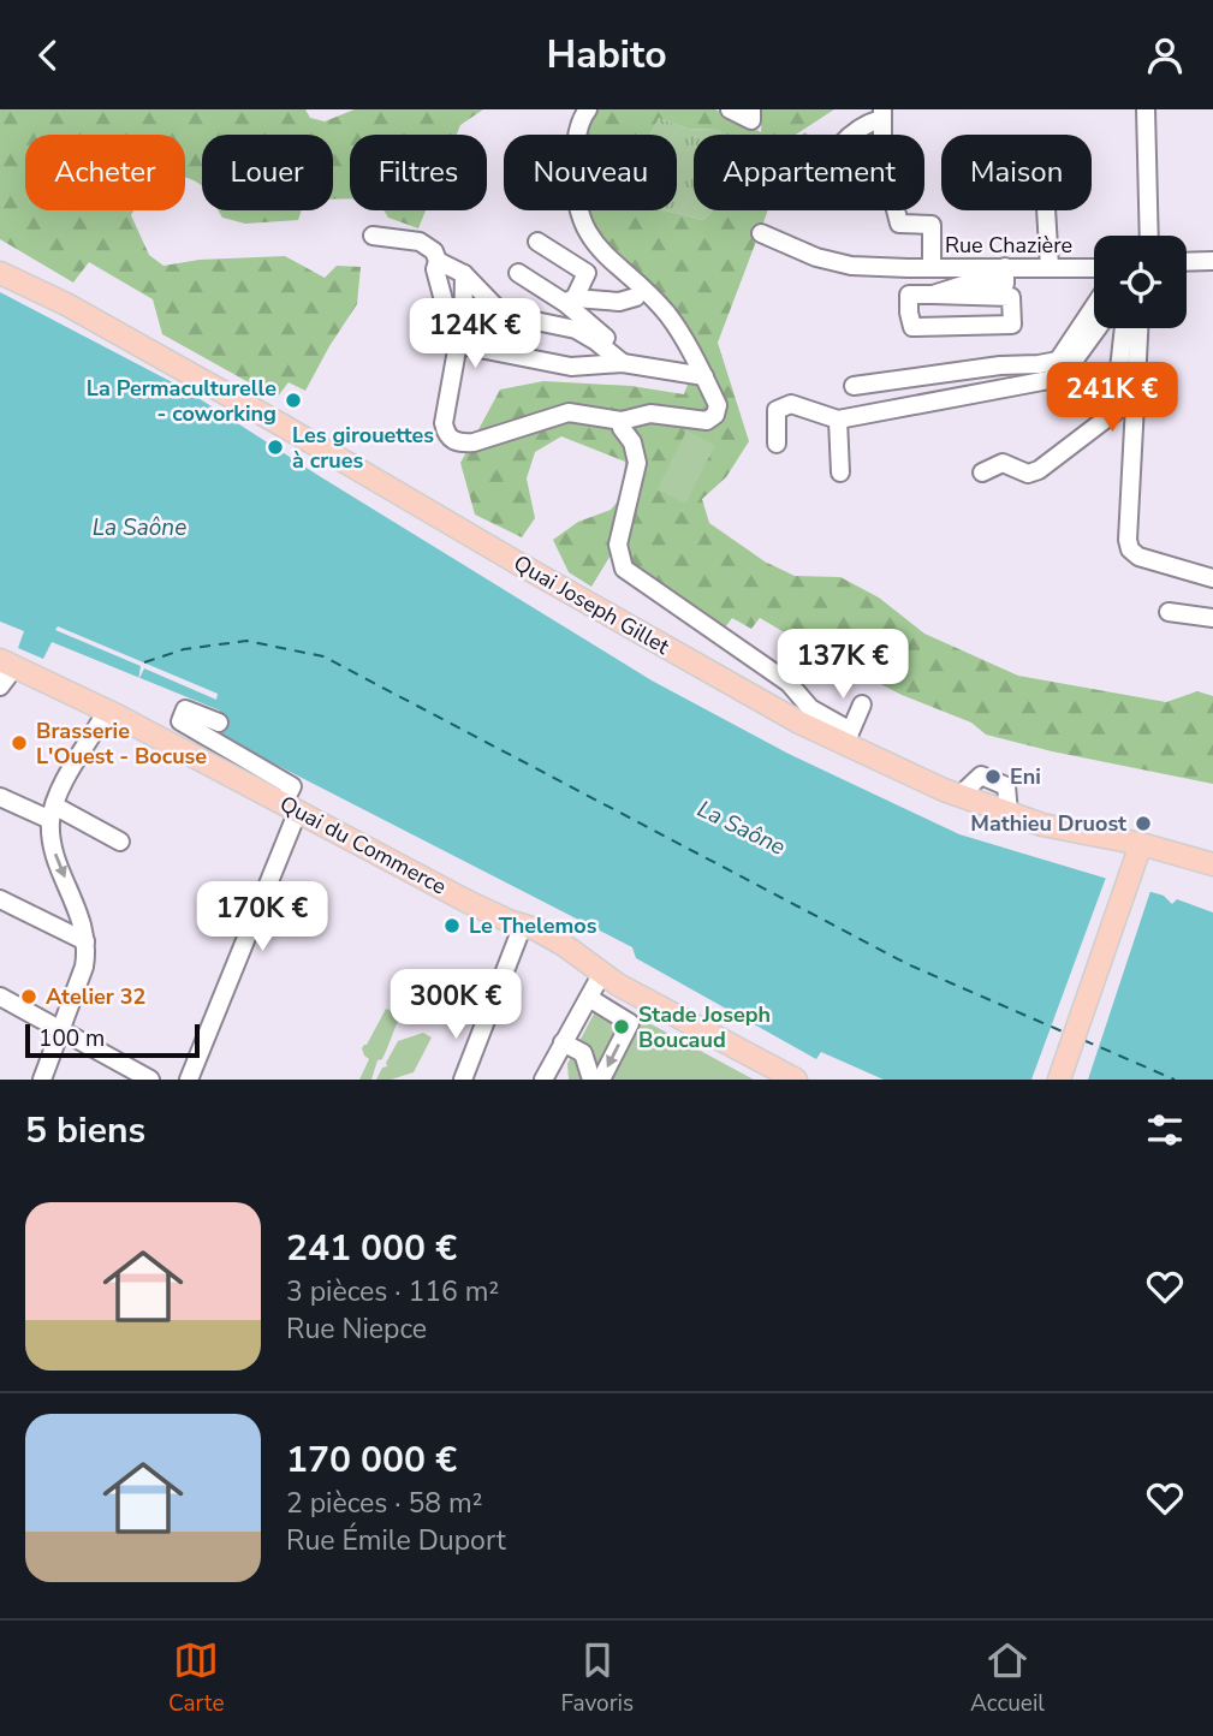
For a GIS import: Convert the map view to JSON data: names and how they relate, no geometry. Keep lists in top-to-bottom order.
{
  "streets": {
    "main road": ["Quai Joseph Gillet", "Quai du Commerce"],
    "street": ["Rue Chazière"]
  },
  "water": ["La Saône"],
  "places": [
    "La Permaculturelle - coworking",
    "Les girouettes à crues",
    "Brasserie L'Ouest - Bocuse",
    "Eni",
    "Mathieu Druost",
    "Le Thelemos",
    "Atelier 32",
    "Stade Joseph Boucaud"
  ],
  "scale_bar": "100 m",
  "page": {
    "header": "Habito",
    "chip": [
      "Acheter",
      "Louer",
      "Filtres",
      "Nouveau",
      "Appartement",
      "Maison"
    ],
    "price": [
      "124K €",
      "241K €",
      "137K €",
      "170K €",
      "300K €"
    ],
    "scale": "100 m",
    "heading": "5 biens",
    "list": [
      {
        "name": "241 000 €",
        "note": "3 pièces · 116 m² · Rue Niepce"
      },
      {
        "name": "170 000 €",
        "note": "2 pièces · 58 m² · Rue Émile Duport"
      }
    ],
    "tabs": ["Carte", "Favoris", "Accueil"]
  }
}
